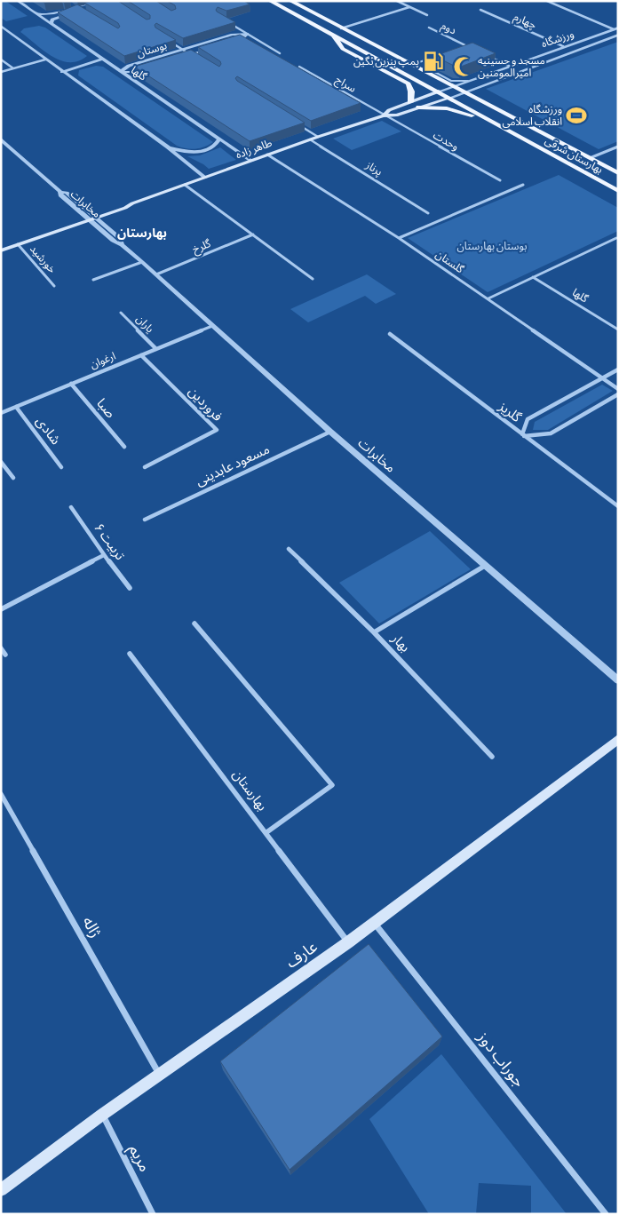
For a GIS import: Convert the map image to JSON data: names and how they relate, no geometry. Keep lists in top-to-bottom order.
{
  "streets": {
    "main road": ["طاهر زاده", "بهارستان شرقی", "عارف"],
    "street": [
      "چهارم",
      "دوم",
      "ورزشگاه",
      "بوستان",
      "گلها",
      "سراج",
      "وحدت",
      "پرناز",
      "مخابرات",
      "گلرخ",
      "خورشید",
      "گلستان",
      "یاران",
      "ارغوان",
      "فروردین",
      "صبا",
      "گلریز",
      "شادی",
      "مسعود عابدینی",
      "تربیت ۶",
      "بهار",
      "بهارستان",
      "ژاله",
      "جوراب دوز",
      "مریم"
    ]
  },
  "crossings": [
    ["چهارم", "ورزشگاه"],
    ["ورزشگاه", "طاهر زاده"],
    ["ورزشگاه", "بهارستان شرقی"],
    ["بوستان", "گلها"],
    ["گلها", "طاهر زاده"],
    ["سراج", "وحدت"],
    ["سراج", "طاهر زاده"],
    ["وحدت", "طاهر زاده"],
    ["طاهر زاده", "بهارستان شرقی"],
    ["طاهر زاده", "پرناز"],
    ["طاهر زاده", "مخابرات"],
    ["طاهر زاده", "خورشید"],
    ["طاهر زاده", "گلستان"],
    ["مخابرات", "گلرخ"],
    ["مخابرات", "ارغوان"],
    ["مخابرات", "مسعود عابدینی"],
    ["یاران", "ارغوان"],
    ["ارغوان", "فروردین"],
    ["ارغوان", "صبا"],
    ["ارغوان", "شادی"],
    ["بهارستان", "عارف"],
    ["ژاله", "عارف"],
    ["عارف", "جوراب دوز"],
    ["عارف", "مریم"]
  ],
  "districts": ["بهارستان"],
  "parks": ["بوستان بهارستان"],
  "places": {
    "fuel station": ["پمپ بنزین نگین"],
    "mosque": ["مسجد و حسینیه امیرالمومنین"],
    "sports": ["ورزشگاه انقلاب اسلامی"]
  }
}
